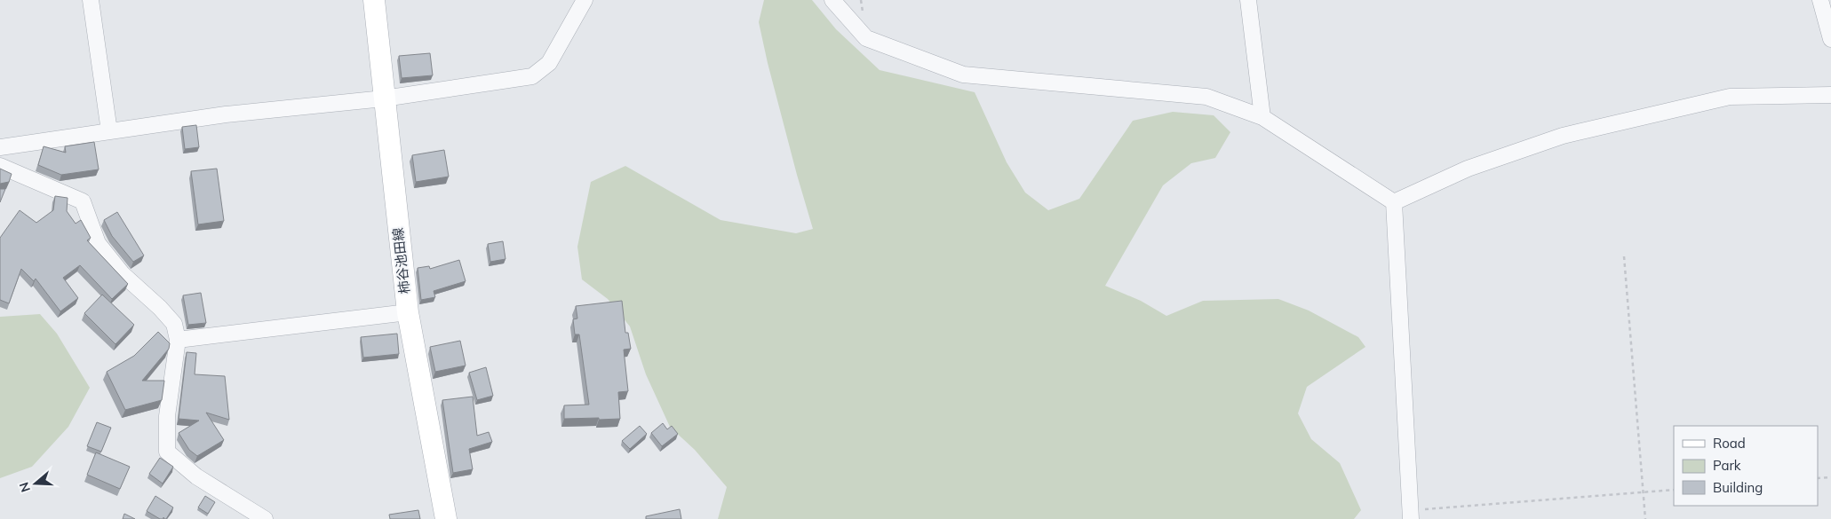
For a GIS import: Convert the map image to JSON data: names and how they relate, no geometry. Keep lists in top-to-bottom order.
{
  "streets": {
    "main road": ["柿谷池田線"]
  },
  "legend": ["Road", "Park", "Building"],
  "north": "left"
}
